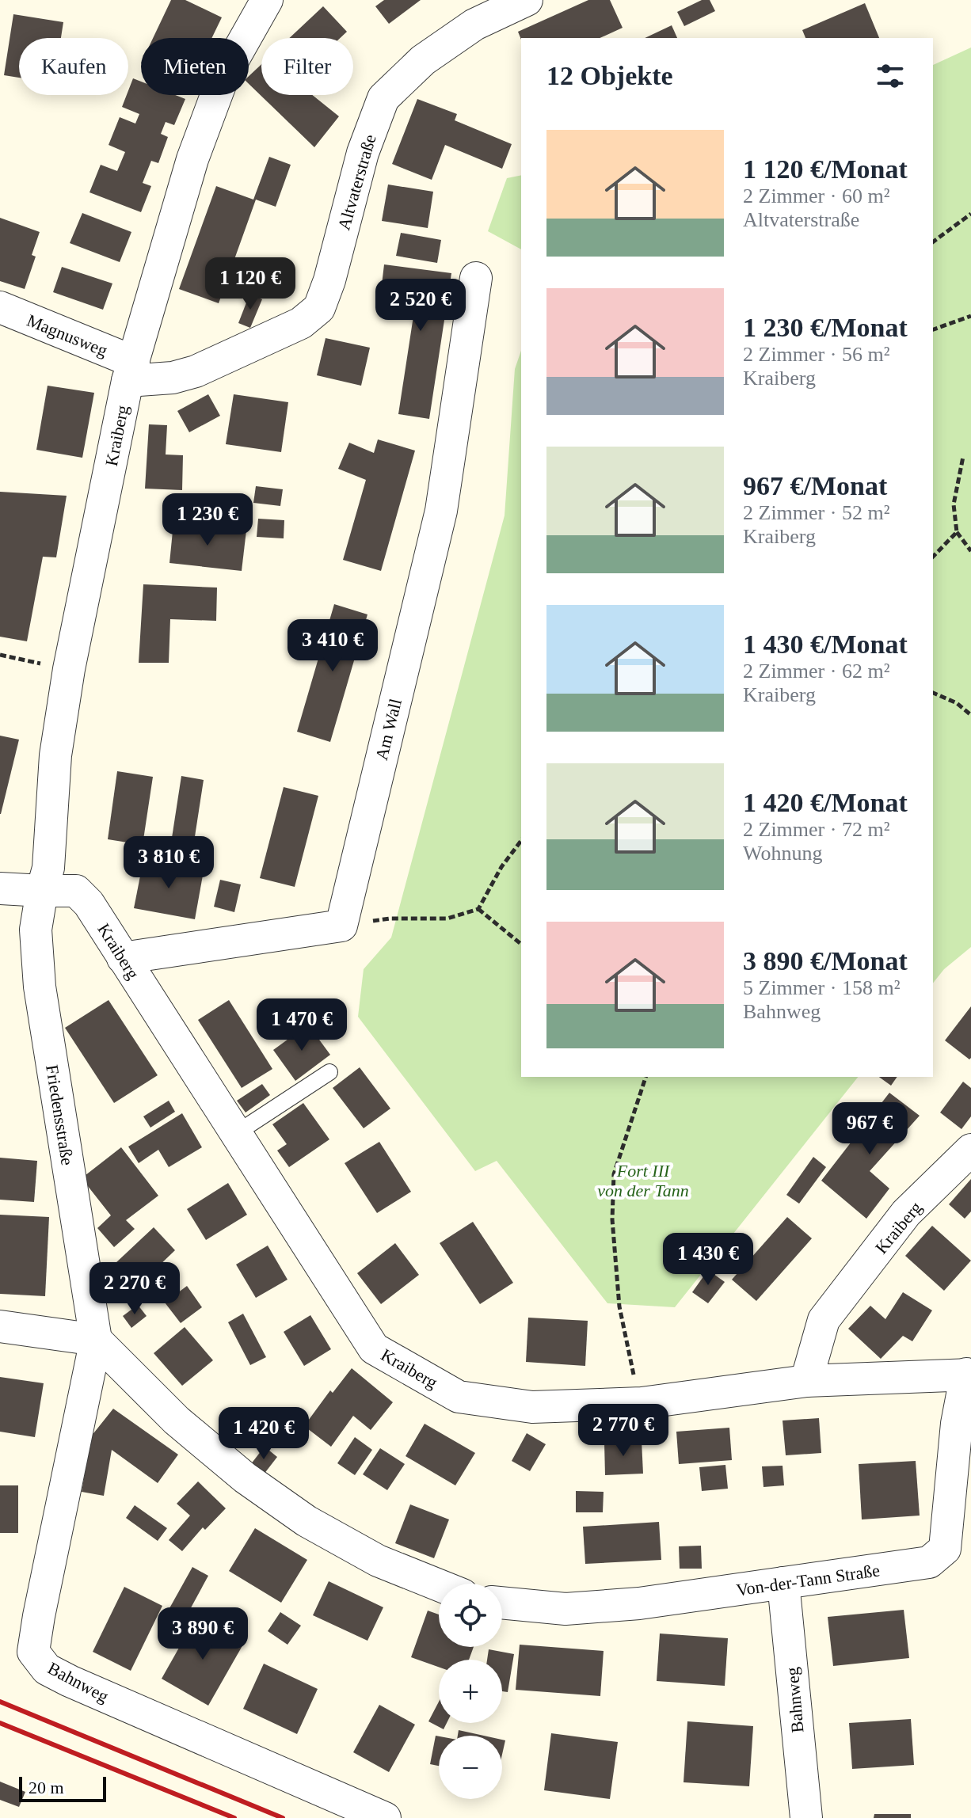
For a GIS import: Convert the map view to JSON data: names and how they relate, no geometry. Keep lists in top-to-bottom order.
{
  "streets": {
    "street": [
      "Altvaterstraße",
      "Magnusweg",
      "Kraiberg",
      "Am Wall",
      "Friedensstraße",
      "Von-der-Tann Straße",
      "Bahnweg"
    ]
  },
  "crossings": [
    ["Altvaterstraße", "Magnusweg"],
    ["Altvaterstraße", "Kraiberg"],
    ["Magnusweg", "Kraiberg"],
    ["Kraiberg", "Friedensstraße"],
    ["Kraiberg", "Von-der-Tann Straße"],
    ["Friedensstraße", "Bahnweg"],
    ["Von-der-Tann Straße", "Bahnweg"]
  ],
  "parks": ["Fort III von der Tann"],
  "scale_bar": "20 m",
  "page": {
    "chip": ["Kaufen", "Mieten", "Filter"],
    "heading": "12 Objekte",
    "list": [
      {
        "name": "1 120 €/Monat",
        "note": "2 Zimmer · 60 m² · Altvaterstraße"
      },
      {
        "name": "1 230 €/Monat",
        "note": "2 Zimmer · 56 m² · Kraiberg"
      },
      {
        "name": "967 €/Monat",
        "note": "2 Zimmer · 52 m² · Kraiberg"
      },
      {
        "name": "1 430 €/Monat",
        "note": "2 Zimmer · 62 m² · Kraiberg"
      },
      {
        "name": "1 420 €/Monat",
        "note": "2 Zimmer · 72 m² · Wohnung"
      },
      {
        "name": "3 890 €/Monat",
        "note": "5 Zimmer · 158 m² · Bahnweg"
      }
    ],
    "price": [
      "1 120 €",
      "2 520 €",
      "1 230 €",
      "3 410 €",
      "3 810 €",
      "1 470 €",
      "967 €",
      "1 430 €",
      "2 270 €",
      "2 770 €",
      "1 420 €",
      "3 890 €"
    ],
    "map_buttons": ["+", "−"],
    "scale": "20 m"
  }
}
